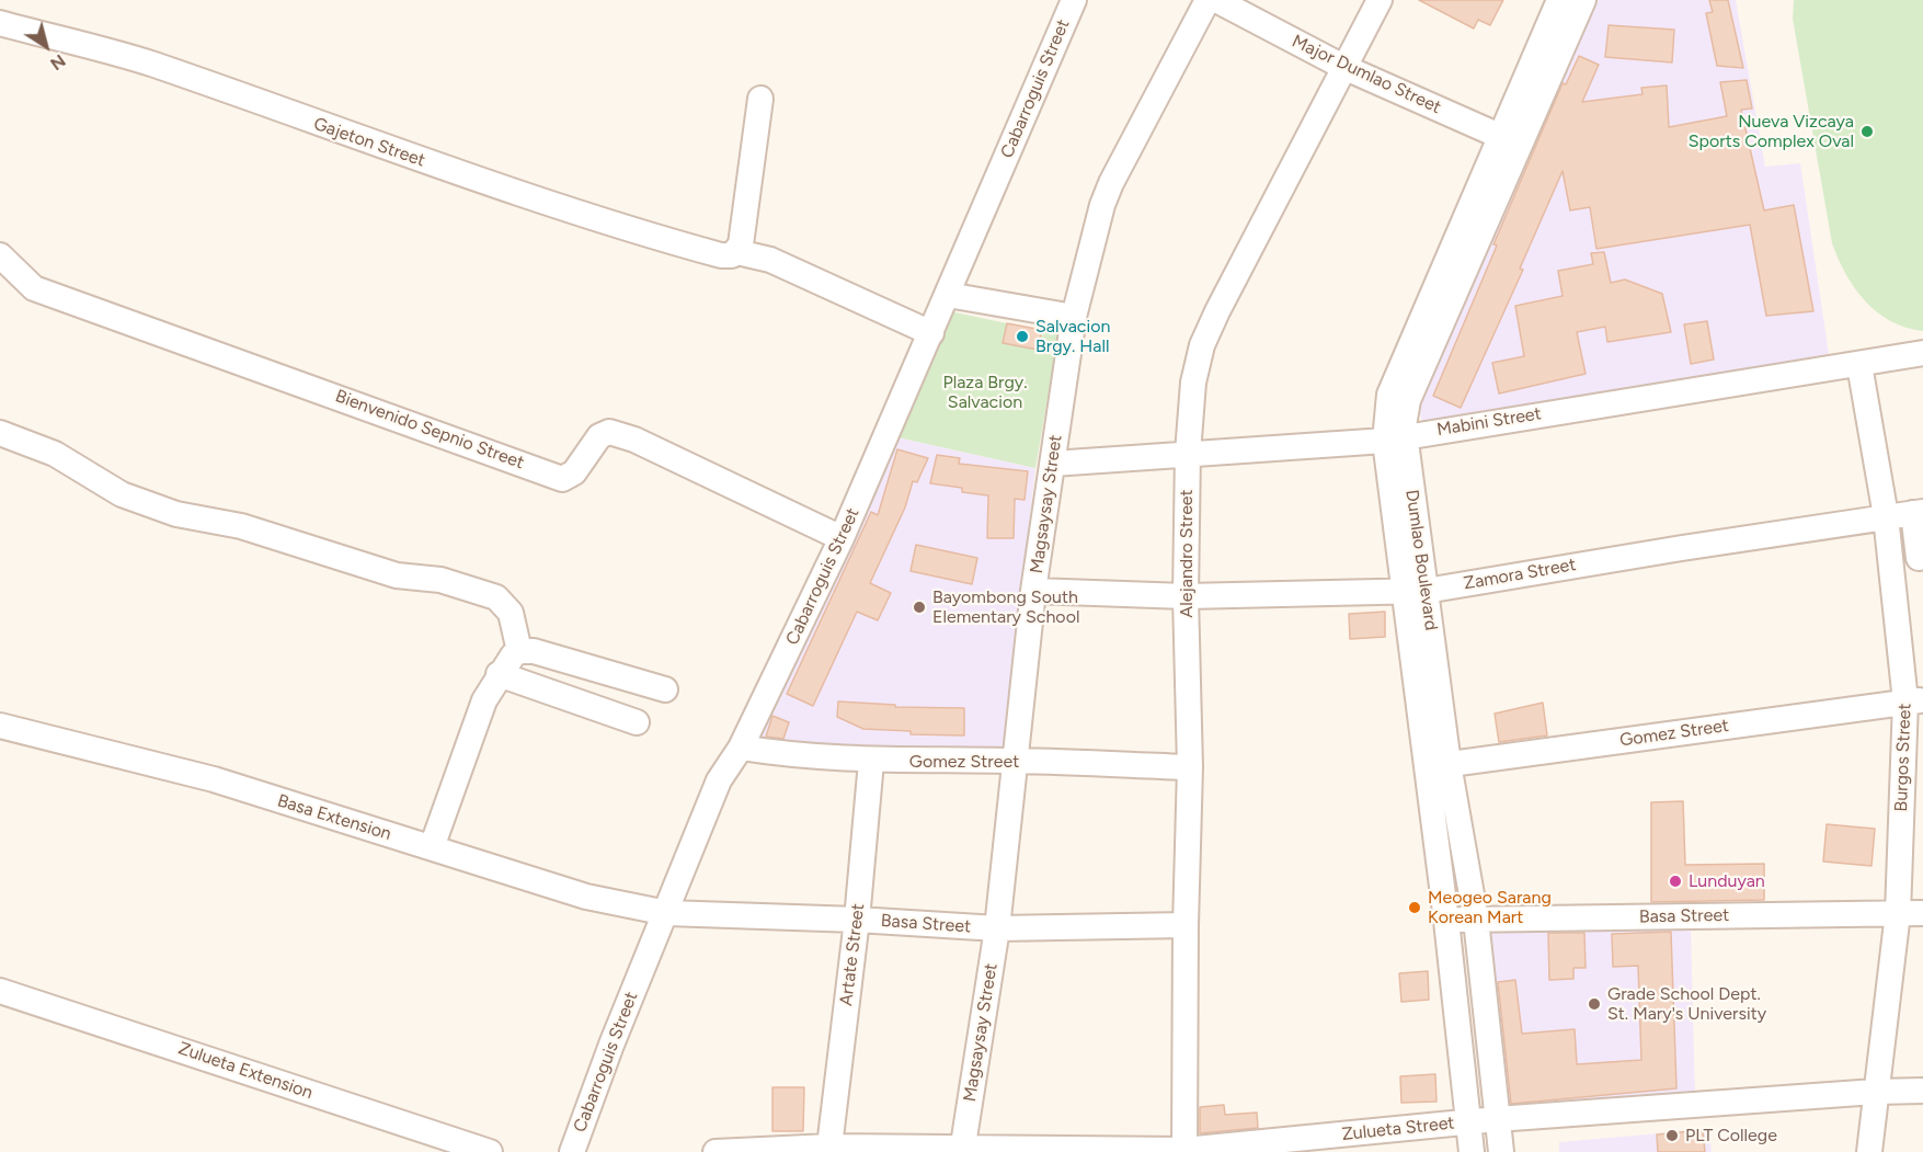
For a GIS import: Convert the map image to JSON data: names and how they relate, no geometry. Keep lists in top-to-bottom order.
{
  "streets": {
    "street": [
      "Major Dumlao Street",
      "Cabarroguis Street",
      "Gajeton Street",
      "Mabini Street",
      "Bienvenido Sepnio Street",
      "Magsaysay Street",
      "Alejandro Street",
      "Dumlao Boulevard",
      "Zamora Street",
      "Gomez Street",
      "Burgos Street",
      "Basa Extension",
      "Basa Street",
      "Artate Street",
      "Zulueta Extension",
      "Zulueta Street"
    ]
  },
  "crossings": [
    ["Major Dumlao Street", "Alejandro Street"],
    ["Major Dumlao Street", "Dumlao Boulevard"],
    ["Cabarroguis Street", "Gajeton Street"],
    ["Cabarroguis Street", "Bienvenido Sepnio Street"],
    ["Cabarroguis Street", "Gomez Street"],
    ["Cabarroguis Street", "Basa Extension"],
    ["Cabarroguis Street", "Basa Street"],
    ["Mabini Street", "Magsaysay Street"],
    ["Mabini Street", "Alejandro Street"],
    ["Mabini Street", "Dumlao Boulevard"],
    ["Mabini Street", "Burgos Street"],
    ["Magsaysay Street", "Zamora Street"],
    ["Magsaysay Street", "Gomez Street"],
    ["Magsaysay Street", "Basa Street"],
    ["Magsaysay Street", "Zulueta Street"],
    ["Alejandro Street", "Zamora Street"],
    ["Alejandro Street", "Gomez Street"],
    ["Alejandro Street", "Basa Street"],
    ["Alejandro Street", "Zulueta Street"],
    ["Dumlao Boulevard", "Zamora Street"],
    ["Dumlao Boulevard", "Gomez Street"],
    ["Dumlao Boulevard", "Basa Street"],
    ["Dumlao Boulevard", "Zulueta Street"],
    ["Zamora Street", "Burgos Street"],
    ["Gomez Street", "Burgos Street"],
    ["Gomez Street", "Artate Street"],
    ["Burgos Street", "Basa Street"],
    ["Burgos Street", "Zulueta Street"],
    ["Basa Extension", "Basa Street"],
    ["Basa Street", "Artate Street"],
    ["Artate Street", "Zulueta Street"]
  ],
  "parks": ["Plaza Brgy. Salvacion"],
  "places": [
    "Nueva Vizcaya Sports Complex Oval",
    "Salvacion Brgy. Hall",
    "Bayombong South Elementary School",
    "Lunduyan",
    "Meogeo Sarang Korean Mart",
    "Grade School Dept. St. Mary's University",
    "PLT College"
  ],
  "north": "bottom right"
}
